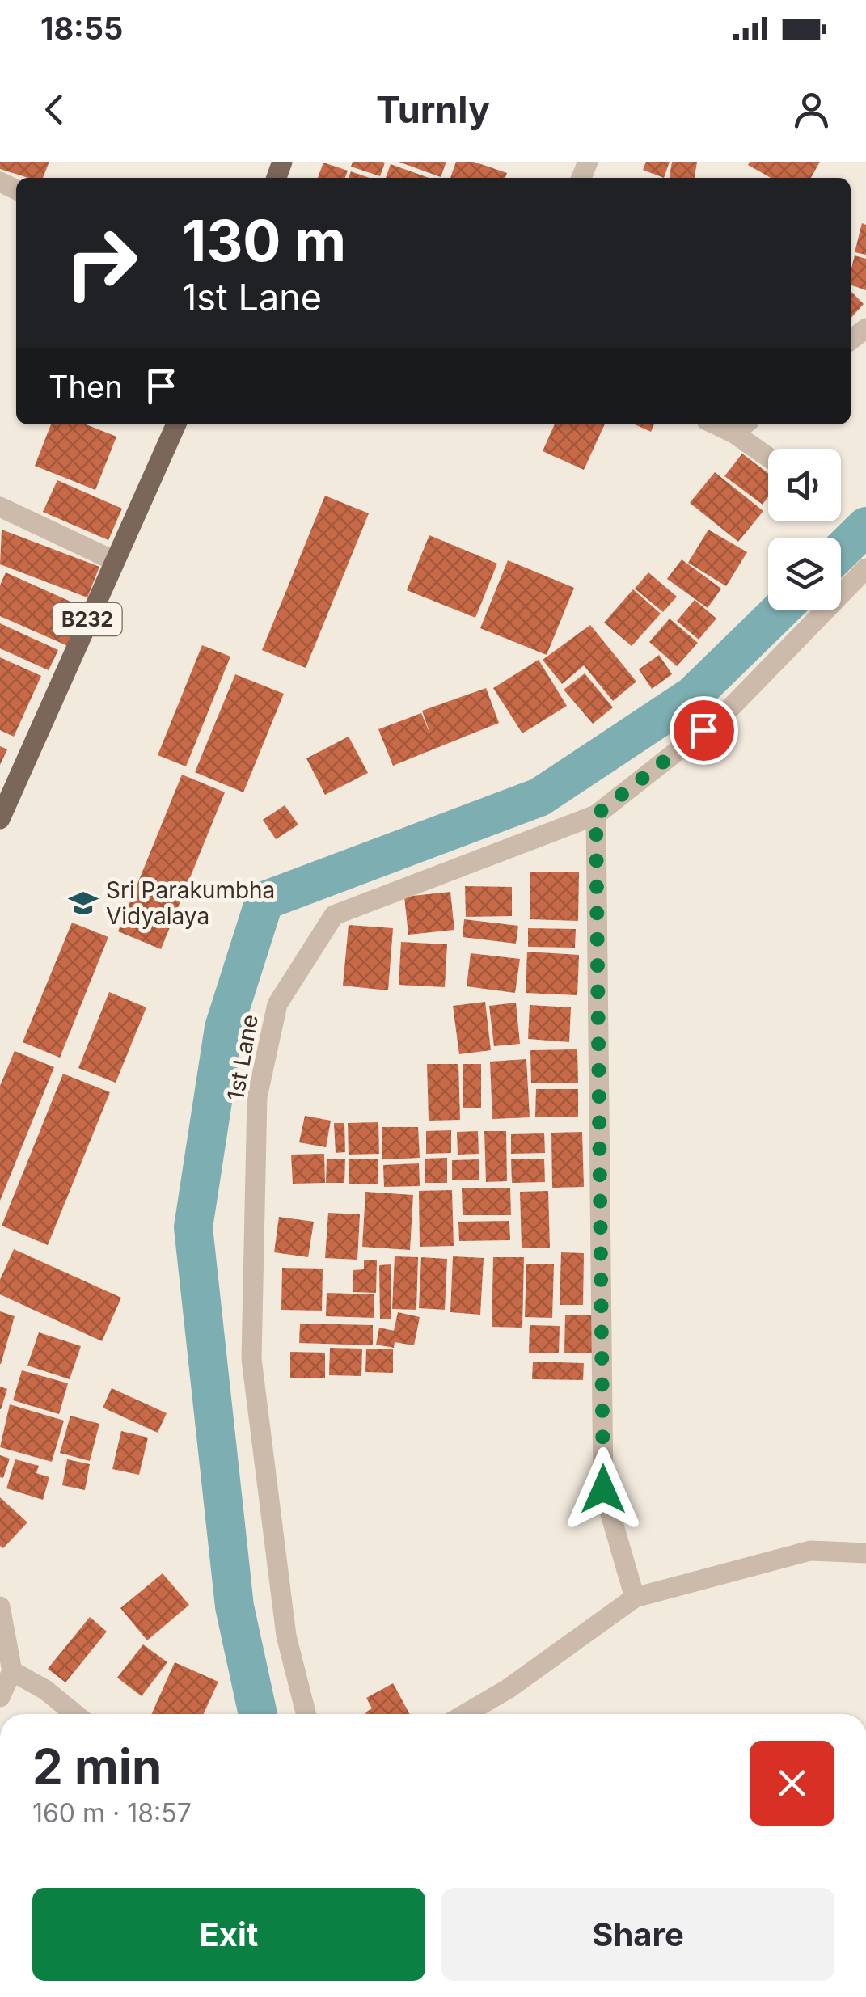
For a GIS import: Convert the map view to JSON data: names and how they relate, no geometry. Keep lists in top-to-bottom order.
{
  "streets": {
    "main road": ["B232"],
    "street": ["1st Lane"]
  },
  "places": {
    "school or university": ["Sri Parakumbha Vidyalaya"]
  },
  "page": {
    "status": "18:55",
    "header": "Turnly",
    "turn": ["130 m", "1st Lane"],
    "then": "Then",
    "heading": ["2 min", "160 m · 18:57"],
    "buttons": ["Exit", "Share"]
  }
}
